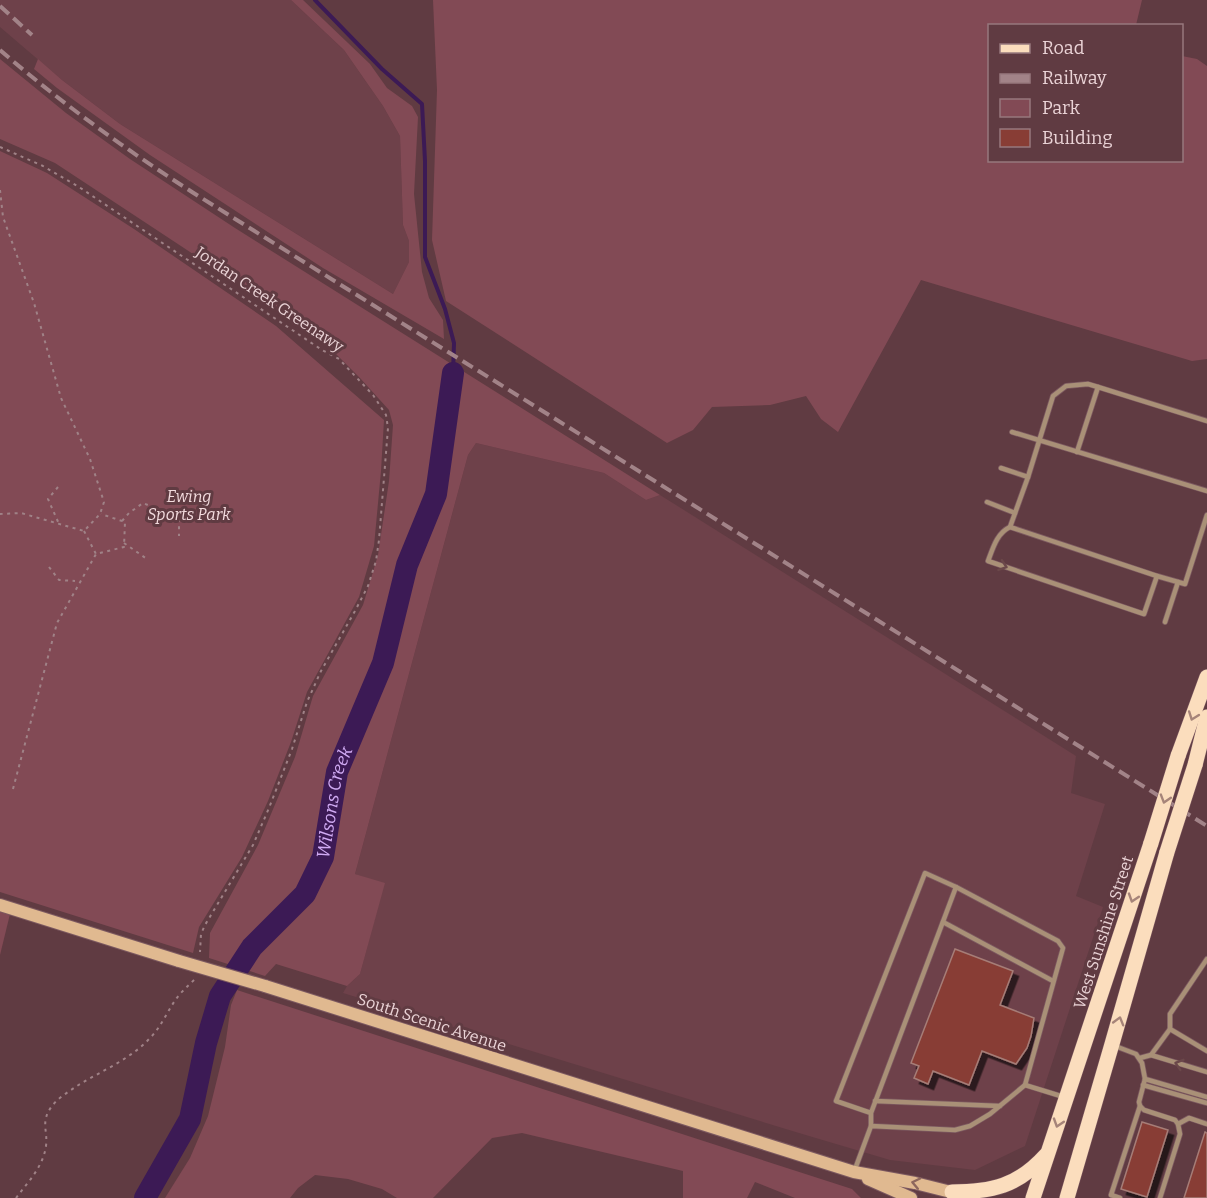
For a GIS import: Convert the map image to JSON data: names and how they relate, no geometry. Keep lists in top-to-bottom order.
{
  "streets": {
    "main road": ["West Sunshine Street", "South Scenic Avenue"],
    "path": ["Jordan Creek Greenawy"]
  },
  "water": ["Wilsons Creek"],
  "parks": ["Ewing Sports Park"],
  "legend": [
    "Road",
    "Railway",
    "Park",
    "Building"
  ]
}
